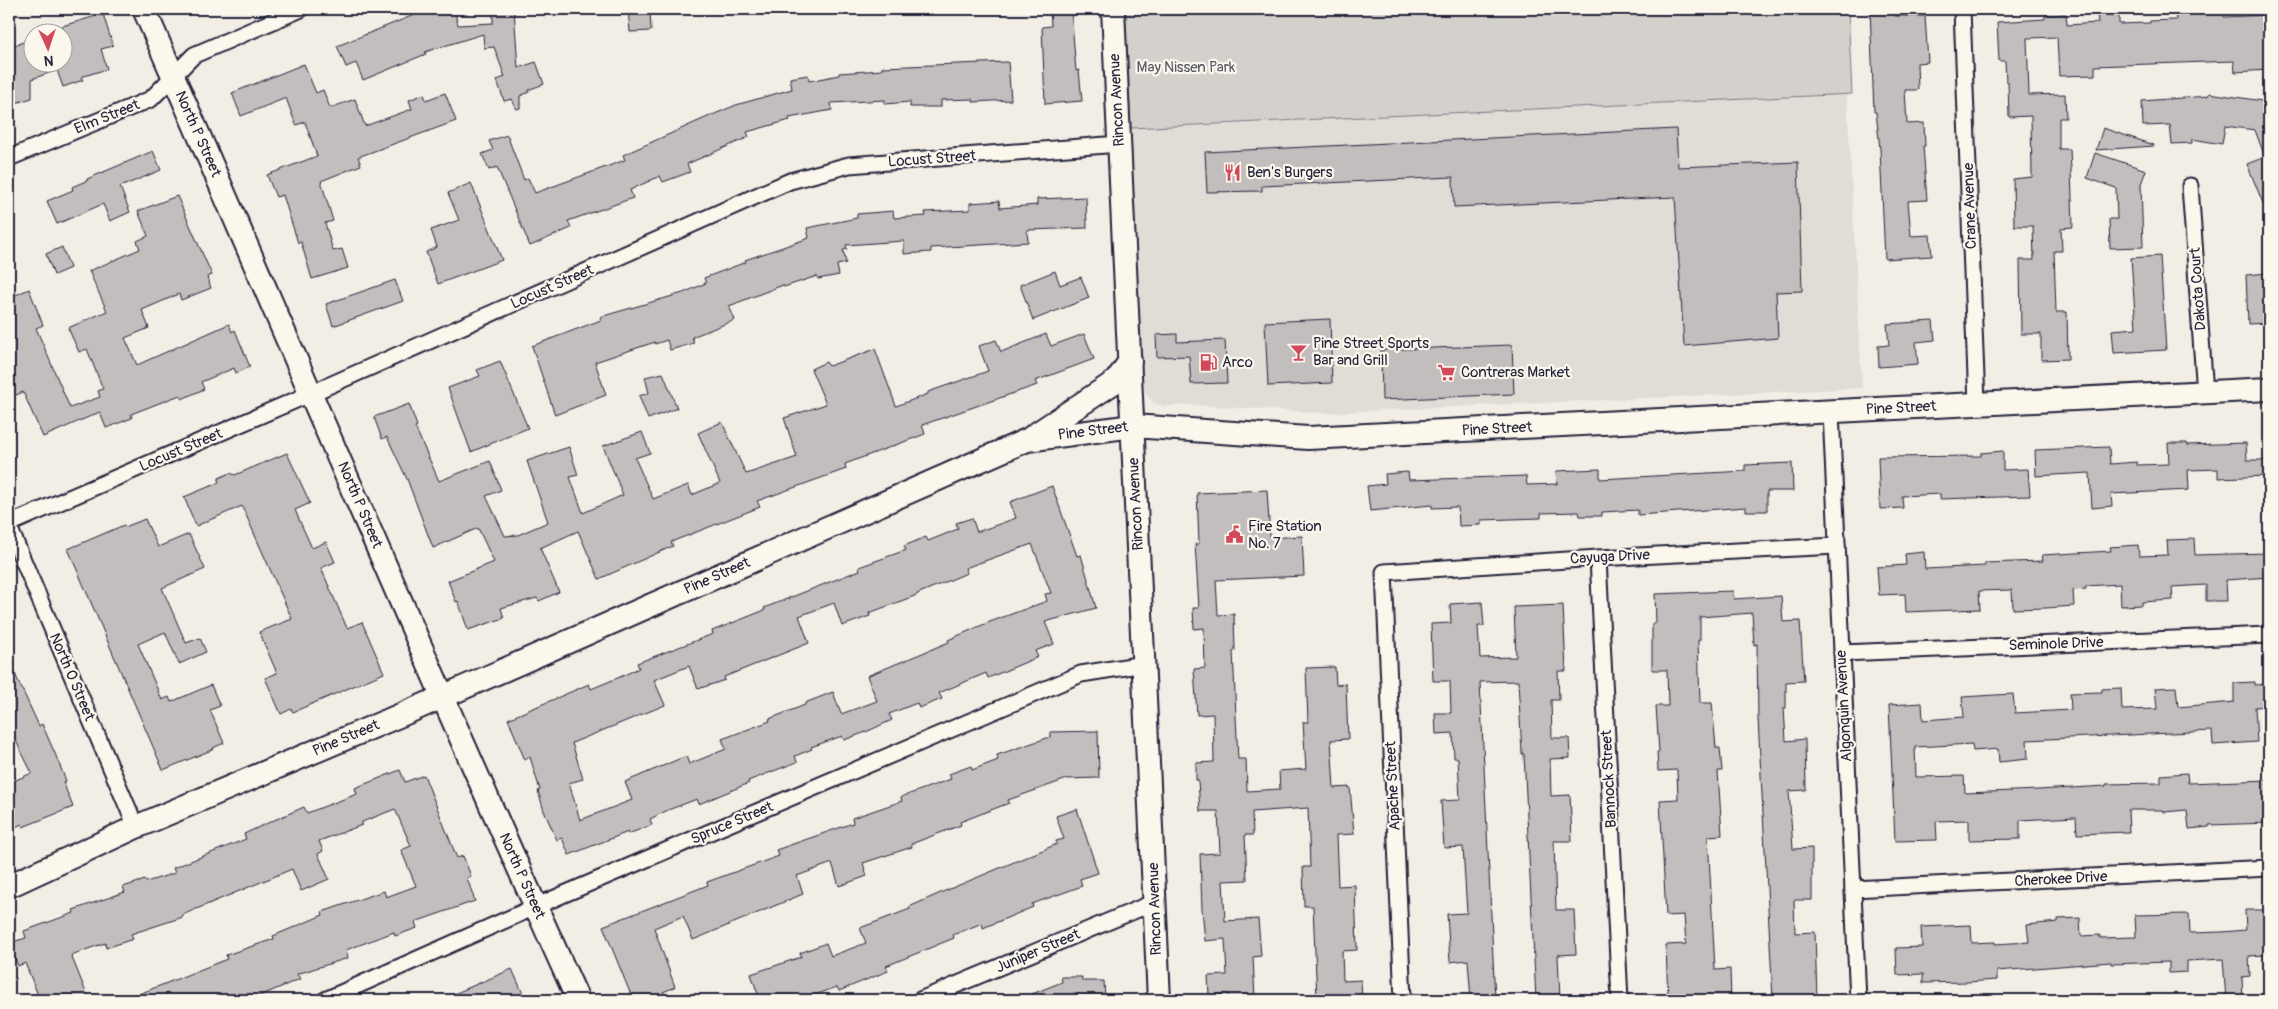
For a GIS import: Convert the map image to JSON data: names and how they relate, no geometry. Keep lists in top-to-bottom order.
{
  "streets": {
    "street": [
      "Rincon Avenue",
      "Elm Street",
      "North P Street",
      "Locust Street",
      "Crane Avenue",
      "Dakota Court",
      "Pine Street",
      "Cayuga Drive",
      "Seminole Drive",
      "North O Street",
      "Algonquin Avenue",
      "Bannock Street",
      "Apache Street",
      "Spruce Street",
      "Cherokee Drive",
      "Juniper Street"
    ]
  },
  "crossings": [
    ["Rincon Avenue", "Locust Street"],
    ["Rincon Avenue", "Pine Street"],
    ["Rincon Avenue", "Spruce Street"],
    ["Rincon Avenue", "Juniper Street"],
    ["Elm Street", "North P Street"],
    ["North P Street", "Locust Street"],
    ["North P Street", "Pine Street"],
    ["North P Street", "Spruce Street"],
    ["Locust Street", "North O Street"],
    ["Crane Avenue", "Pine Street"],
    ["Dakota Court", "Pine Street"],
    ["Pine Street", "North O Street"],
    ["Pine Street", "Algonquin Avenue"],
    ["Cayuga Drive", "Algonquin Avenue"],
    ["Cayuga Drive", "Bannock Street"],
    ["Cayuga Drive", "Apache Street"],
    ["Seminole Drive", "Algonquin Avenue"],
    ["Algonquin Avenue", "Cherokee Drive"]
  ],
  "parks": ["May Nissen Park"],
  "places": {
    "restaurant": ["Ben's Burgers"],
    "bar": ["Pine Street Sports Bar and Grill"],
    "fuel station": ["Arco"],
    "supermarket": ["Contreras Market"],
    "public building": ["Fire Station No. 7"]
  },
  "north": "bottom"
}
